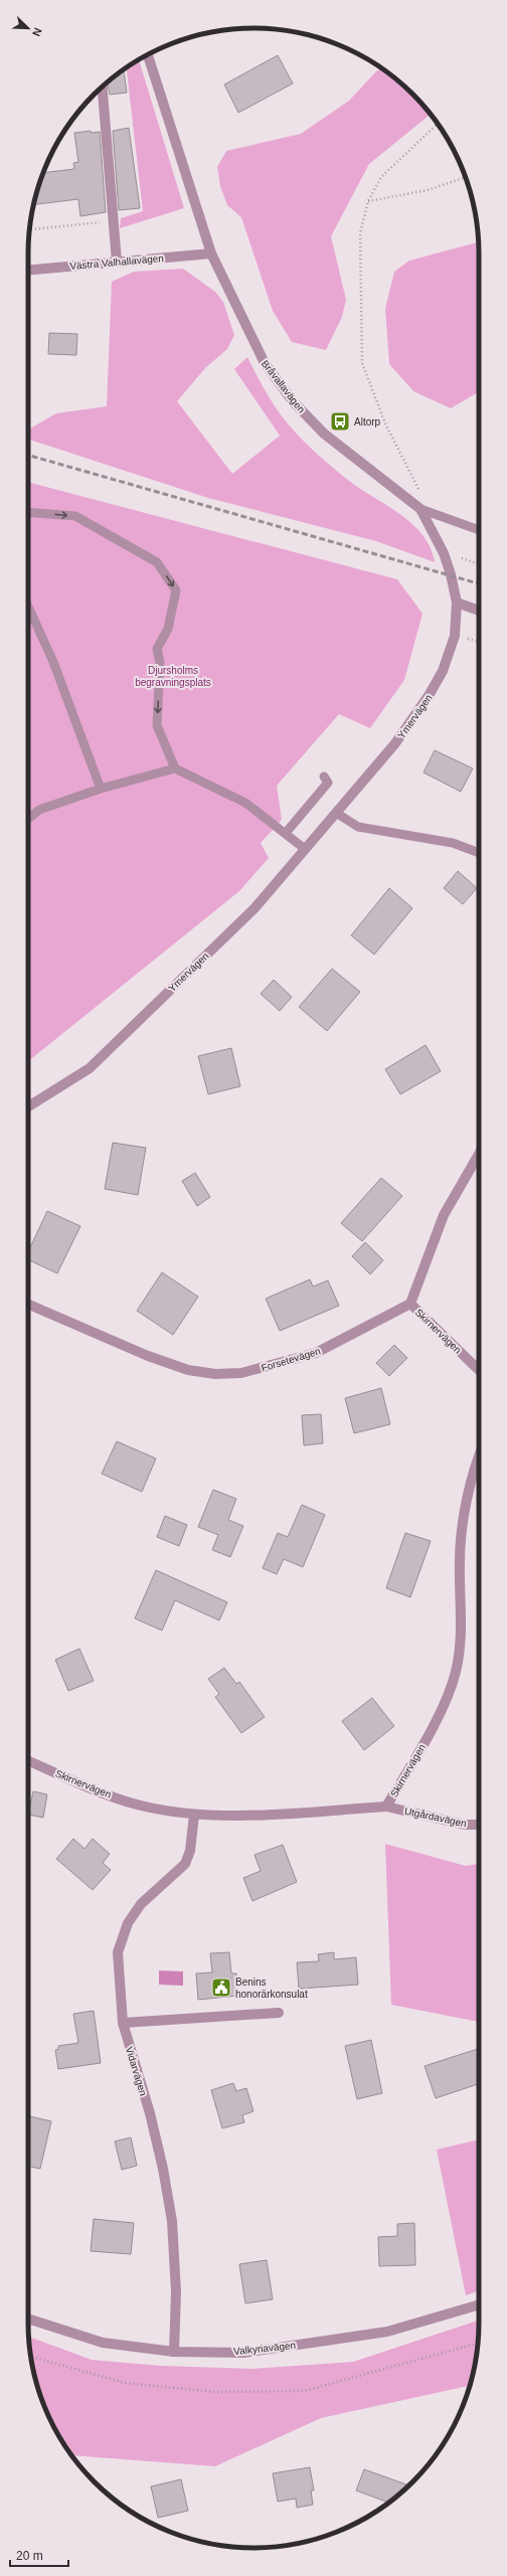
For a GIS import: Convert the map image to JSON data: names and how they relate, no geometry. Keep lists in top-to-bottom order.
{
  "streets": {
    "street": [
      "Västra Valhallavägen",
      "Bråvallavägen",
      "Ymervägen",
      "Skirnervägen",
      "Forsetevägen",
      "Utgårdavägen",
      "Vidarvägen",
      "Valkyriavägen"
    ]
  },
  "crossings": [
    ["Västra Valhallavägen", "Bråvallavägen"],
    ["Bråvallavägen", "Ymervägen"],
    ["Skirnervägen", "Forsetevägen"],
    ["Skirnervägen", "Utgårdavägen"],
    ["Skirnervägen", "Vidarvägen"],
    ["Vidarvägen", "Valkyriavägen"]
  ],
  "parks": ["Djursholms begravningsplats"],
  "places": {
    "bus stop": ["Altorp"],
    "public building": ["Benins honorärkonsulat"]
  },
  "scale_bar": "20 m",
  "north": "bottom right"
}
